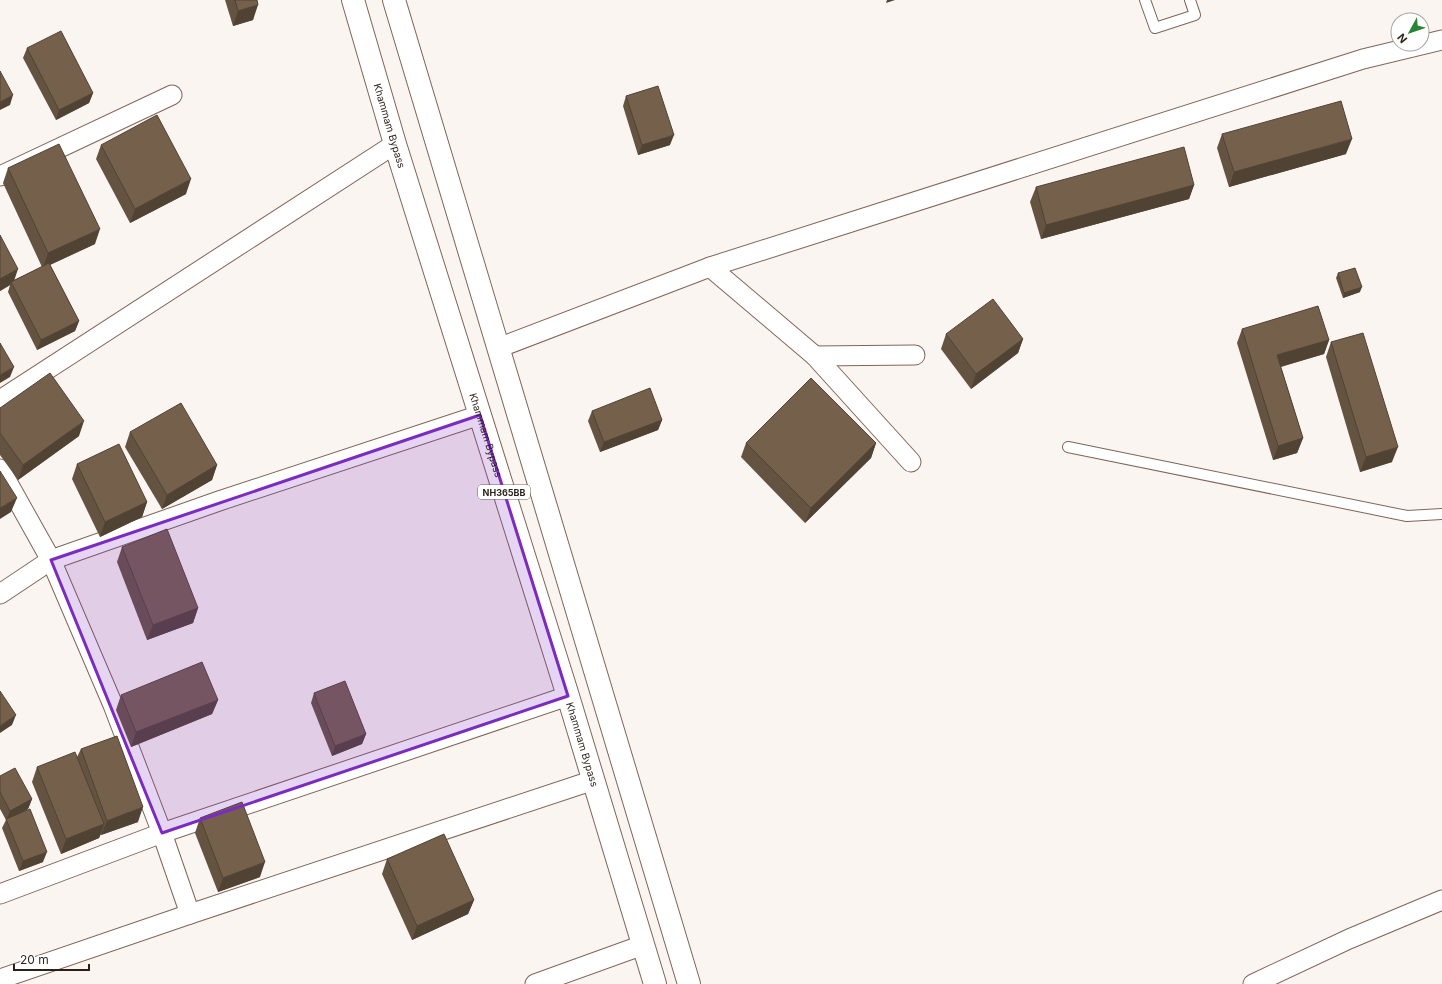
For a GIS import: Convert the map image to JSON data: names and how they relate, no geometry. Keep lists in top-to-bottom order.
{
  "streets": {
    "highway": ["Khammam Bypass", "NH365BB"]
  },
  "scale_bar": "20 m",
  "north": "bottom left"
}
